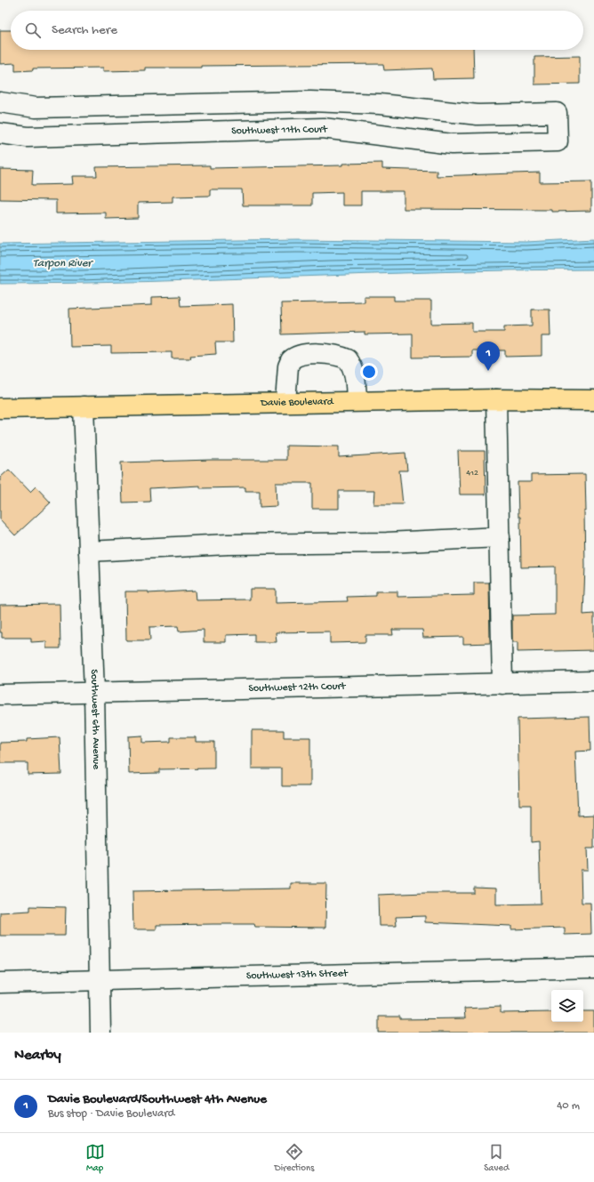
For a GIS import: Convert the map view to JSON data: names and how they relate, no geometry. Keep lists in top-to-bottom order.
{
  "streets": {
    "main road": ["Davie Boulevard"],
    "street": [
      "Southwest 11th Court",
      "Southwest 12th Court",
      "Southwest 6th Avenue",
      "Southwest 13th Street"
    ]
  },
  "crossings": [
    ["Davie Boulevard", "Southwest 6th Avenue"],
    ["Southwest 12th Court", "Southwest 6th Avenue"],
    ["Southwest 6th Avenue", "Southwest 13th Street"]
  ],
  "water": ["Tarpon River"],
  "house_numbers": ["412"],
  "page": {
    "search": "Search here",
    "pins": "1",
    "heading": "Nearby",
    "list": [
      {
        "mark": "1",
        "name": "Davie Boulevard/Southwest 4th Avenue",
        "note": "Bus stop · Davie Boulevard",
        "value": "40 m"
      }
    ],
    "nav": ["Map", "Directions", "Saved"]
  }
}
